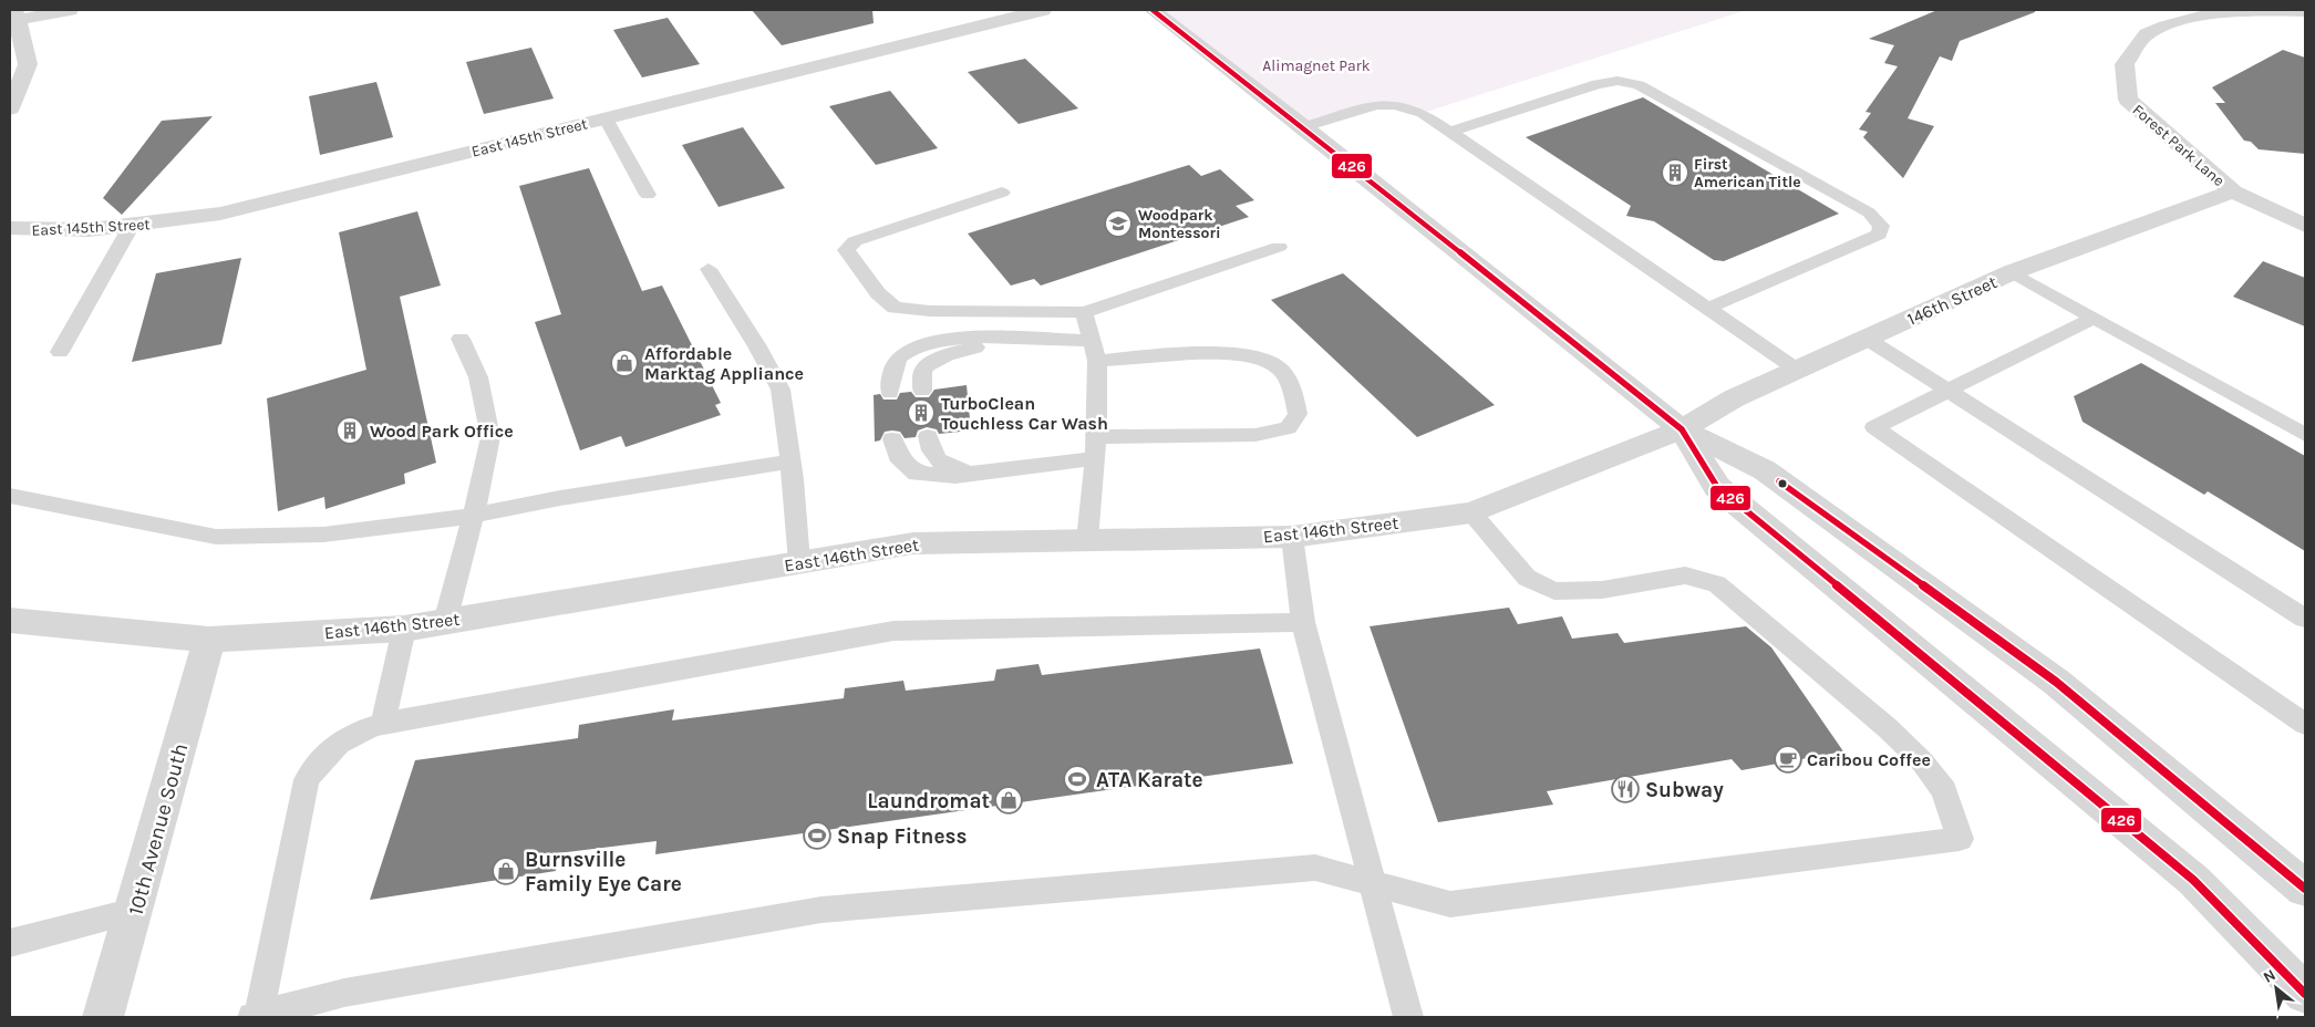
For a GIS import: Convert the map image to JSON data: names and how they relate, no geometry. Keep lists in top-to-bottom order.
{
  "streets": {
    "street": [
      "East 145th Street",
      "Forest Park Lane",
      "146th Street",
      "East 146th Street",
      "10th Avenue South"
    ]
  },
  "crossings": [
    ["Forest Park Lane", "146th Street"],
    ["146th Street", "East 146th Street"],
    ["East 146th Street", "10th Avenue South"]
  ],
  "parks": ["Alimagnet Park"],
  "places": {
    "building": ["First American Title", "TurboClean Touchless Car Wash", "Wood Park Office"],
    "school or university": ["Woodpark Montessori"],
    "shop": ["Affordable Marktag Appliance", "Laundromat", "Burnsville Family Eye Care"],
    "cafe": ["Caribou Coffee"],
    "sports": ["ATA Karate", "Snap Fitness"],
    "restaurant": ["Subway"]
  },
  "lines": ["transit line 426"],
  "north": "top left"
}
